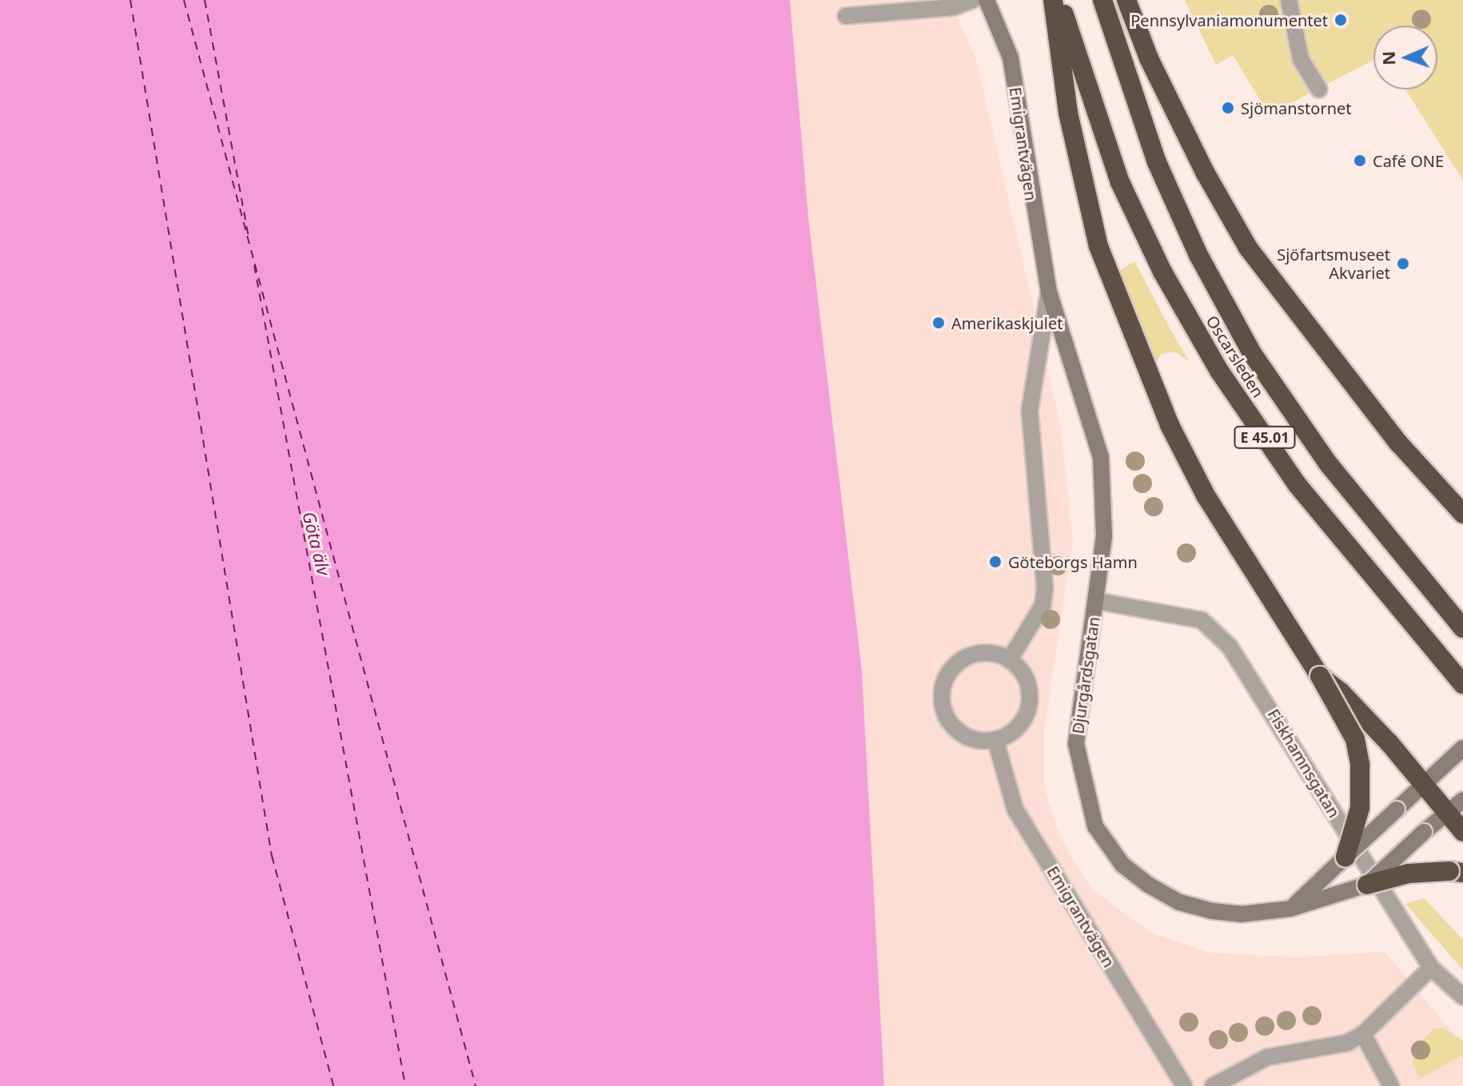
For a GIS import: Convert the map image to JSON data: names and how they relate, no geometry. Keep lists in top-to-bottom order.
{
  "streets": {
    "highway": ["Oscarsleden", "E 45.01"],
    "street": ["Emigrantvägen", "Djurgårdsgatan", "Fiskhamnsgatan"]
  },
  "crossings": [
    ["Emigrantvägen", "Djurgårdsgatan"],
    ["Emigrantvägen", "Fiskhamnsgatan"],
    ["Djurgårdsgatan", "Fiskhamnsgatan"]
  ],
  "water": ["Göta älv"],
  "places": [
    "Pennsylvaniamonumentet",
    "Sjömanstornet",
    "Café ONE",
    "Sjöfartsmuseet Akvariet",
    "Amerikaskjulet",
    "Göteborgs Hamn"
  ],
  "north": "left"
}
